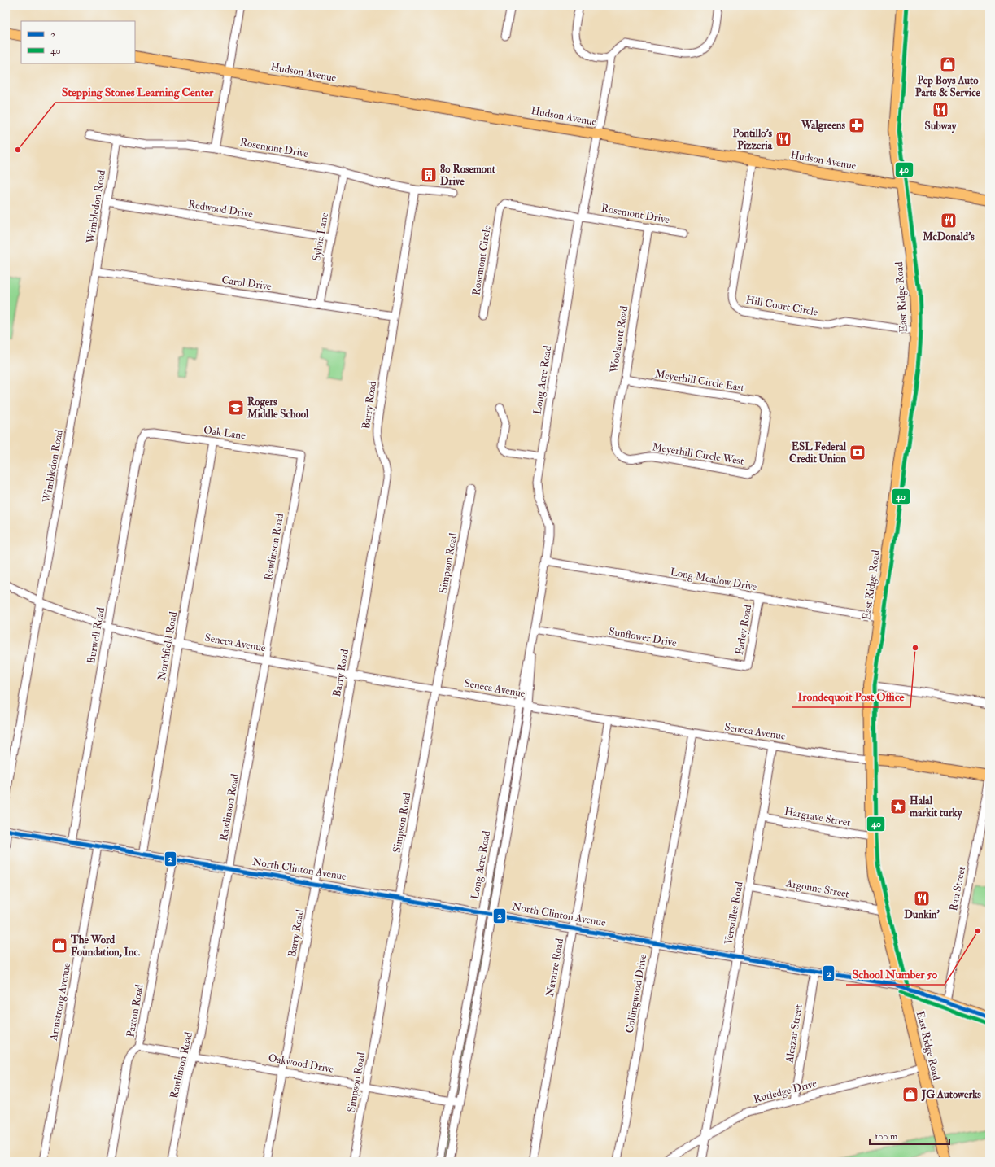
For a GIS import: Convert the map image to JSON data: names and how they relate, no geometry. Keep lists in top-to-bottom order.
{
  "streets": {
    "main road": [
      "Hudson Avenue",
      "East Ridge Road",
      "Seneca Avenue",
      "North Clinton Avenue"
    ],
    "street": [
      "Rosemont Drive",
      "Wimbledon Road",
      "Redwood Drive",
      "Sylvia Lane",
      "Rosemont Circle",
      "Carol Drive",
      "Hill Court Circle",
      "Woolacott Road",
      "Long Acre Road",
      "Meyerhill Circle East",
      "Barry Road",
      "Oak Lane",
      "Meyerhill Circle West",
      "Rawlinson Road",
      "Simpson Road",
      "Long Meadow Drive",
      "Farley Road",
      "Burwell Road",
      "Sunflower Drive",
      "Northfield Road",
      "Hargrave Street",
      "Argonne Street",
      "Rau Street",
      "Versailles Road",
      "Navarre Road",
      "Collingwood Drive",
      "Armstrong Avenue",
      "Paxton Road",
      "Alcazar Street",
      "Oakwood Drive",
      "Rutledge Drive"
    ]
  },
  "crossings": [
    ["Hudson Avenue", "East Ridge Road"],
    ["Hudson Avenue", "Hill Court Circle"],
    ["Hudson Avenue", "Long Acre Road"],
    ["Rosemont Drive", "Wimbledon Road"],
    ["Rosemont Drive", "Sylvia Lane"],
    ["Rosemont Drive", "Rosemont Circle"],
    ["Rosemont Drive", "Woolacott Road"],
    ["Rosemont Drive", "Long Acre Road"],
    ["Rosemont Drive", "Barry Road"],
    ["Wimbledon Road", "Redwood Drive"],
    ["Wimbledon Road", "Carol Drive"],
    ["Wimbledon Road", "Seneca Avenue"],
    ["Redwood Drive", "Sylvia Lane"],
    ["Sylvia Lane", "Carol Drive"],
    ["Carol Drive", "Barry Road"],
    ["East Ridge Road", "Hill Court Circle"],
    ["East Ridge Road", "Long Meadow Drive"],
    ["East Ridge Road", "Seneca Avenue"],
    ["East Ridge Road", "Hargrave Street"],
    ["East Ridge Road", "North Clinton Avenue"],
    ["East Ridge Road", "Argonne Street"],
    ["East Ridge Road", "Rutledge Drive"],
    ["Woolacott Road", "Meyerhill Circle East"],
    ["Woolacott Road", "Meyerhill Circle West"],
    ["Long Acre Road", "Long Meadow Drive"],
    ["Long Acre Road", "Sunflower Drive"],
    ["Long Acre Road", "Seneca Avenue"],
    ["Long Acre Road", "North Clinton Avenue"],
    ["Long Acre Road", "Oakwood Drive"],
    ["Meyerhill Circle East", "Meyerhill Circle West"],
    ["Barry Road", "Seneca Avenue"],
    ["Barry Road", "North Clinton Avenue"],
    ["Barry Road", "Oakwood Drive"],
    ["Oak Lane", "Rawlinson Road"],
    ["Oak Lane", "Burwell Road"],
    ["Oak Lane", "Northfield Road"],
    ["Rawlinson Road", "Seneca Avenue"],
    ["Rawlinson Road", "North Clinton Avenue"],
    ["Rawlinson Road", "Oakwood Drive"],
    ["Simpson Road", "Seneca Avenue"],
    ["Simpson Road", "North Clinton Avenue"],
    ["Simpson Road", "Oakwood Drive"],
    ["Long Meadow Drive", "Farley Road"],
    ["Farley Road", "Sunflower Drive"],
    ["Burwell Road", "Seneca Avenue"],
    ["Burwell Road", "North Clinton Avenue"],
    ["Seneca Avenue", "Northfield Road"],
    ["Seneca Avenue", "Versailles Road"],
    ["Seneca Avenue", "Navarre Road"],
    ["Seneca Avenue", "Collingwood Drive"],
    ["Northfield Road", "North Clinton Avenue"],
    ["Hargrave Street", "Versailles Road"],
    ["North Clinton Avenue", "Rau Street"],
    ["North Clinton Avenue", "Versailles Road"],
    ["North Clinton Avenue", "Navarre Road"],
    ["North Clinton Avenue", "Collingwood Drive"],
    ["North Clinton Avenue", "Armstrong Avenue"],
    ["North Clinton Avenue", "Paxton Road"],
    ["North Clinton Avenue", "Alcazar Street"],
    ["Argonne Street", "Versailles Road"],
    ["Versailles Road", "Rutledge Drive"],
    ["Paxton Road", "Oakwood Drive"],
    ["Alcazar Street", "Rutledge Drive"]
  ],
  "places": {
    "shop": ["Pep Boys Auto Parts & Service", "JG Autowerks"],
    "restaurant": [
      "Subway",
      "Pontillo's Pizzeria",
      "McDonald's",
      "Dunkin'"
    ],
    "pharmacy": ["Walgreens"],
    "other": ["Stepping Stones Learning Center", "Irondequoit Post Office", "School Number 50"],
    "building": ["80 Rosemont Drive"],
    "school or university": ["Rogers Middle School"],
    "bank": ["ESL Federal Credit Union"],
    "place": ["Halal markit turky"],
    "office": ["The Word Foundation, Inc."]
  },
  "lines": ["transit line 40", "transit line 2"],
  "legend": ["2", "40"],
  "scale_bar": "100 m"
}
